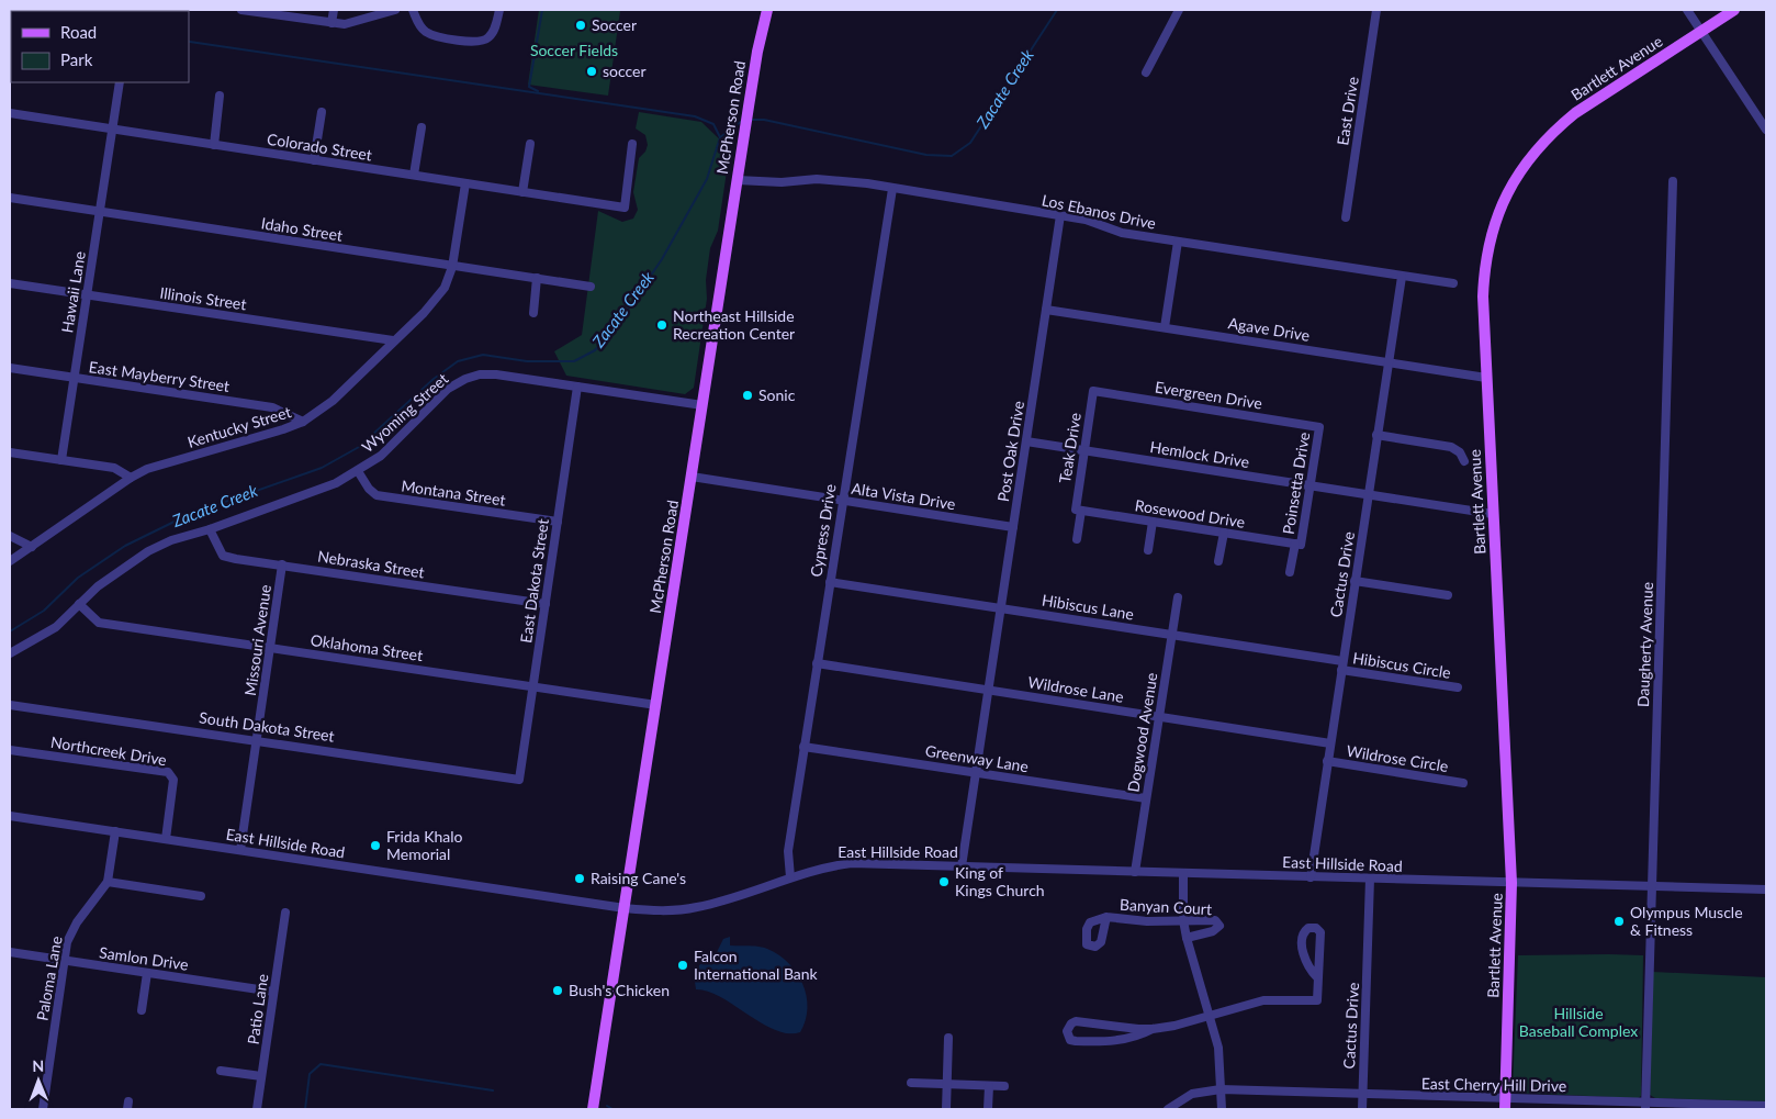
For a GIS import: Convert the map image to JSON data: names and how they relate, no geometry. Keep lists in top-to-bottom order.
{
  "streets": {
    "main road": ["Bartlett Avenue", "McPherson Road"],
    "street": [
      "East Drive",
      "Colorado Street",
      "Los Ebanos Drive",
      "Idaho Street",
      "Hawaii Lane",
      "Illinois Street",
      "Agave Drive",
      "East Mayberry Street",
      "Evergreen Drive",
      "Wyoming Street",
      "Kentucky Street",
      "Teak Drive",
      "Post Oak Drive",
      "Hemlock Drive",
      "Poinsetta Drive",
      "Montana Street",
      "Alta Vista Drive",
      "Rosewood Drive",
      "Cypress Drive",
      "Nebraska Street",
      "Cactus Drive",
      "East Dakota Street",
      "Hibiscus Lane",
      "Missouri Avenue",
      "Daugherty Avenue",
      "Oklahoma Street",
      "Hibiscus Circle",
      "Wildrose Lane",
      "South Dakota Street",
      "Dogwood Avenue",
      "Northcreek Drive",
      "Greenway Lane",
      "Wildrose Circle",
      "East Hillside Road",
      "Banyan Court",
      "Samlon Drive",
      "Paloma Lane",
      "Patio Lane",
      "East Cherry Hill Drive"
    ]
  },
  "crossings": [
    ["Bartlett Avenue", "Agave Drive"],
    ["Bartlett Avenue", "Hemlock Drive"],
    ["Bartlett Avenue", "East Hillside Road"],
    ["Bartlett Avenue", "East Cherry Hill Drive"],
    ["McPherson Road", "Los Ebanos Drive"],
    ["McPherson Road", "Wyoming Street"],
    ["McPherson Road", "Alta Vista Drive"],
    ["McPherson Road", "Oklahoma Street"],
    ["McPherson Road", "East Hillside Road"],
    ["Colorado Street", "Hawaii Lane"],
    ["Colorado Street", "Kentucky Street"],
    ["Los Ebanos Drive", "Post Oak Drive"],
    ["Los Ebanos Drive", "Cypress Drive"],
    ["Los Ebanos Drive", "Cactus Drive"],
    ["Idaho Street", "Hawaii Lane"],
    ["Idaho Street", "Kentucky Street"],
    ["Hawaii Lane", "Illinois Street"],
    ["Hawaii Lane", "East Mayberry Street"],
    ["Illinois Street", "Kentucky Street"],
    ["Agave Drive", "Post Oak Drive"],
    ["Agave Drive", "Cactus Drive"],
    ["East Mayberry Street", "Kentucky Street"],
    ["Evergreen Drive", "Teak Drive"],
    ["Evergreen Drive", "Poinsetta Drive"],
    ["Wyoming Street", "Montana Street"],
    ["Wyoming Street", "Nebraska Street"],
    ["Wyoming Street", "East Dakota Street"],
    ["Wyoming Street", "Oklahoma Street"],
    ["Teak Drive", "Hemlock Drive"],
    ["Teak Drive", "Rosewood Drive"],
    ["Post Oak Drive", "Hemlock Drive"],
    ["Post Oak Drive", "Alta Vista Drive"],
    ["Post Oak Drive", "Hibiscus Lane"],
    ["Post Oak Drive", "Wildrose Lane"],
    ["Post Oak Drive", "Greenway Lane"],
    ["Post Oak Drive", "East Hillside Road"],
    ["Hemlock Drive", "Poinsetta Drive"],
    ["Hemlock Drive", "Cactus Drive"],
    ["Poinsetta Drive", "Rosewood Drive"],
    ["Montana Street", "East Dakota Street"],
    ["Alta Vista Drive", "Cypress Drive"],
    ["Cypress Drive", "Hibiscus Lane"],
    ["Cypress Drive", "Wildrose Lane"],
    ["Cypress Drive", "Greenway Lane"],
    ["Cypress Drive", "East Hillside Road"],
    ["Nebraska Street", "East Dakota Street"],
    ["Nebraska Street", "Missouri Avenue"],
    ["Cactus Drive", "Hibiscus Lane"],
    ["Cactus Drive", "Hibiscus Circle"],
    ["Cactus Drive", "Wildrose Lane"],
    ["Cactus Drive", "Wildrose Circle"],
    ["Cactus Drive", "East Hillside Road"],
    ["Cactus Drive", "East Cherry Hill Drive"],
    ["East Dakota Street", "Oklahoma Street"],
    ["East Dakota Street", "South Dakota Street"],
    ["Hibiscus Lane", "Hibiscus Circle"],
    ["Hibiscus Lane", "Dogwood Avenue"],
    ["Missouri Avenue", "Oklahoma Street"],
    ["Missouri Avenue", "South Dakota Street"],
    ["Missouri Avenue", "East Hillside Road"],
    ["Daugherty Avenue", "East Hillside Road"],
    ["Daugherty Avenue", "East Cherry Hill Drive"],
    ["Wildrose Lane", "Dogwood Avenue"],
    ["Dogwood Avenue", "Greenway Lane"],
    ["Dogwood Avenue", "East Hillside Road"],
    ["Northcreek Drive", "East Hillside Road"],
    ["East Hillside Road", "Paloma Lane"],
    ["Samlon Drive", "Paloma Lane"],
    ["Samlon Drive", "Patio Lane"]
  ],
  "water": ["Zacate Creek"],
  "parks": ["Soccer Fields", "Hillside Baseball Complex"],
  "places": [
    "Soccer",
    "soccer",
    "Northeast Hillside Recreation Center",
    "Sonic",
    "Frida Khalo Memorial",
    "Raising Cane's",
    "King of Kings Church",
    "Olympus Muscle & Fitness",
    "Falcon International Bank",
    "Bush's Chicken"
  ],
  "legend": ["Road", "Park"],
  "north": "top"
}
